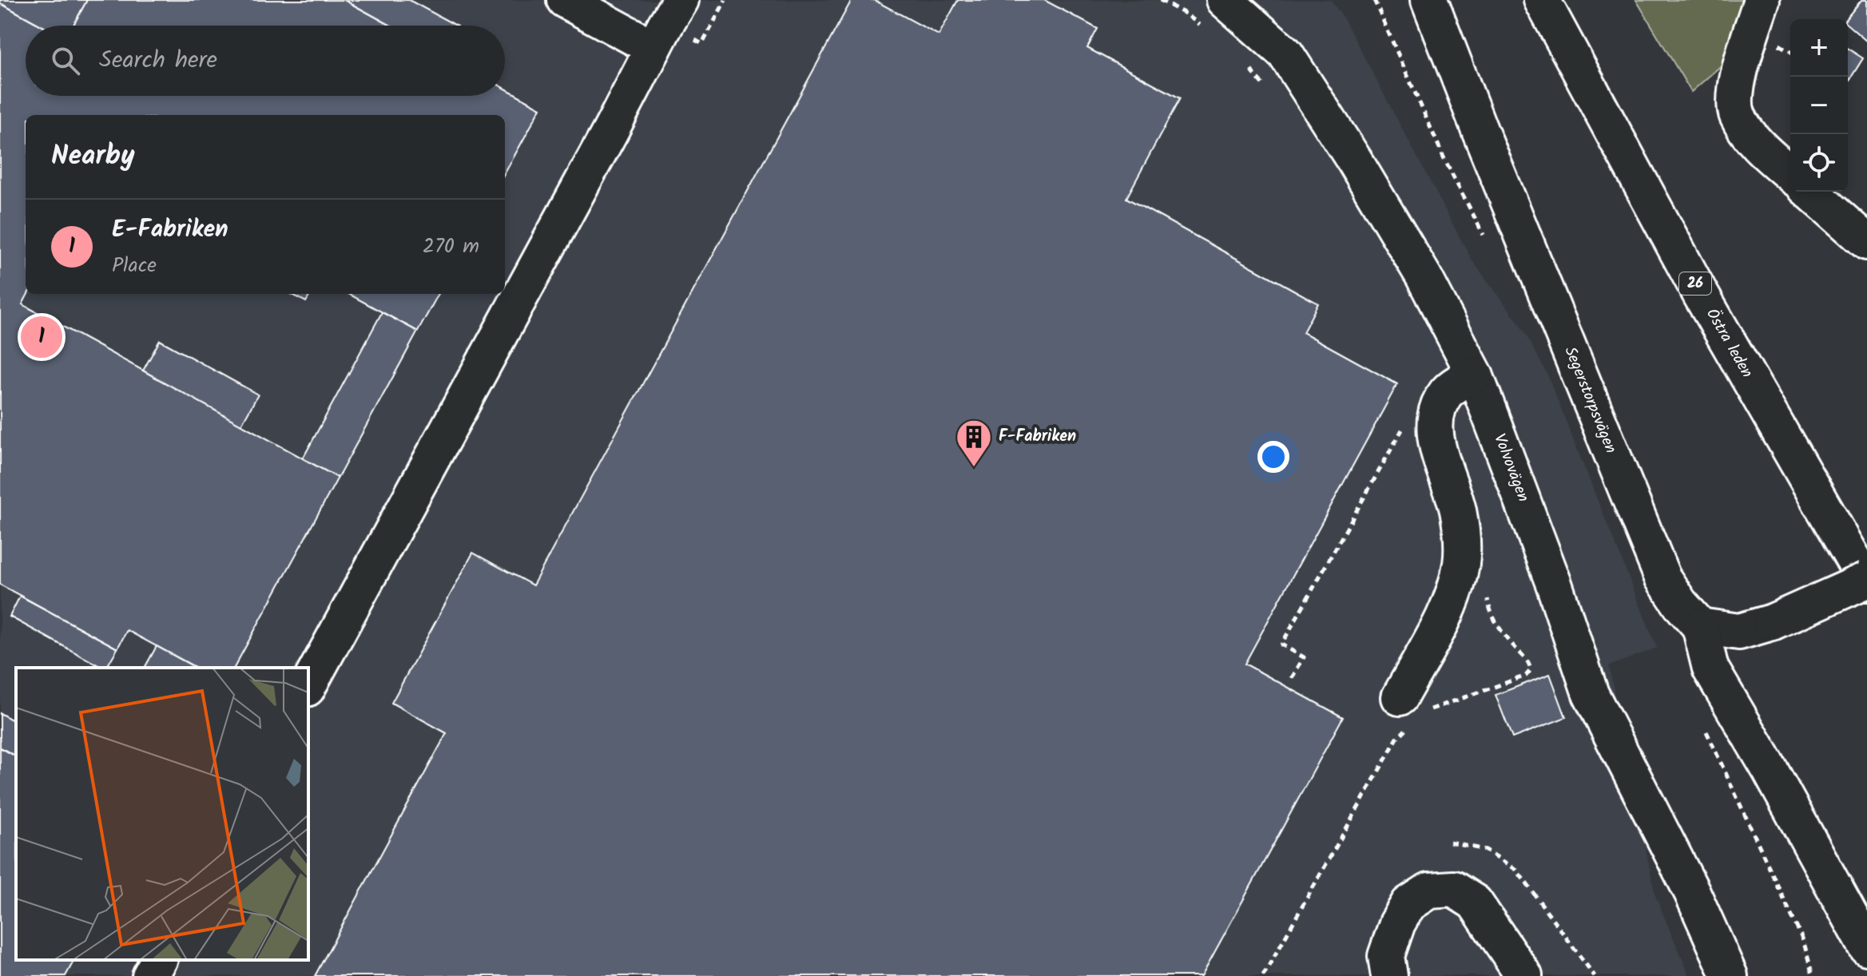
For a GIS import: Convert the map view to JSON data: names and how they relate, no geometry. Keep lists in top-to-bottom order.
{
  "streets": {
    "main road": [
      "26",
      "Östra leden",
      "Segerstorpsvägen",
      "Volvovägen"
    ]
  },
  "places": {
    "building": ["F-Fabriken"]
  },
  "page": {
    "map_buttons": ["+", "−"],
    "search": "Search here",
    "heading": "Nearby",
    "list": [
      {
        "mark": "1",
        "name": "E-Fabriken",
        "note": "Place",
        "value": "270 m"
      }
    ],
    "pins": "1"
  }
}
